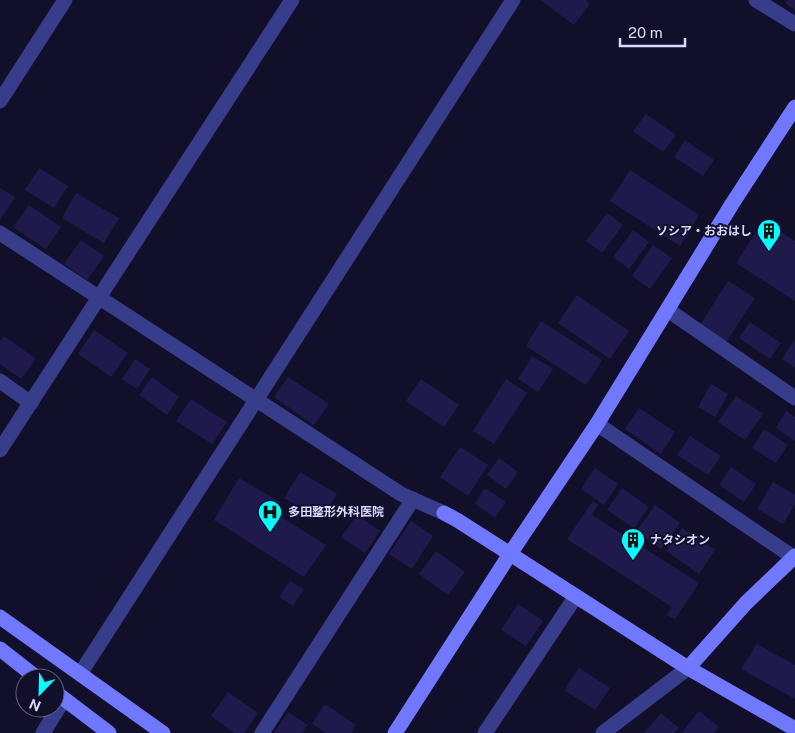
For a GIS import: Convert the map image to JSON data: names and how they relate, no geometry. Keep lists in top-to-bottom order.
{
  "places": {
    "building": ["ソシア・おおはし", "ナタシオン"],
    "hospital": ["多田整形外科医院"]
  },
  "scale_bar": "20 m",
  "north": "bottom left"
}
